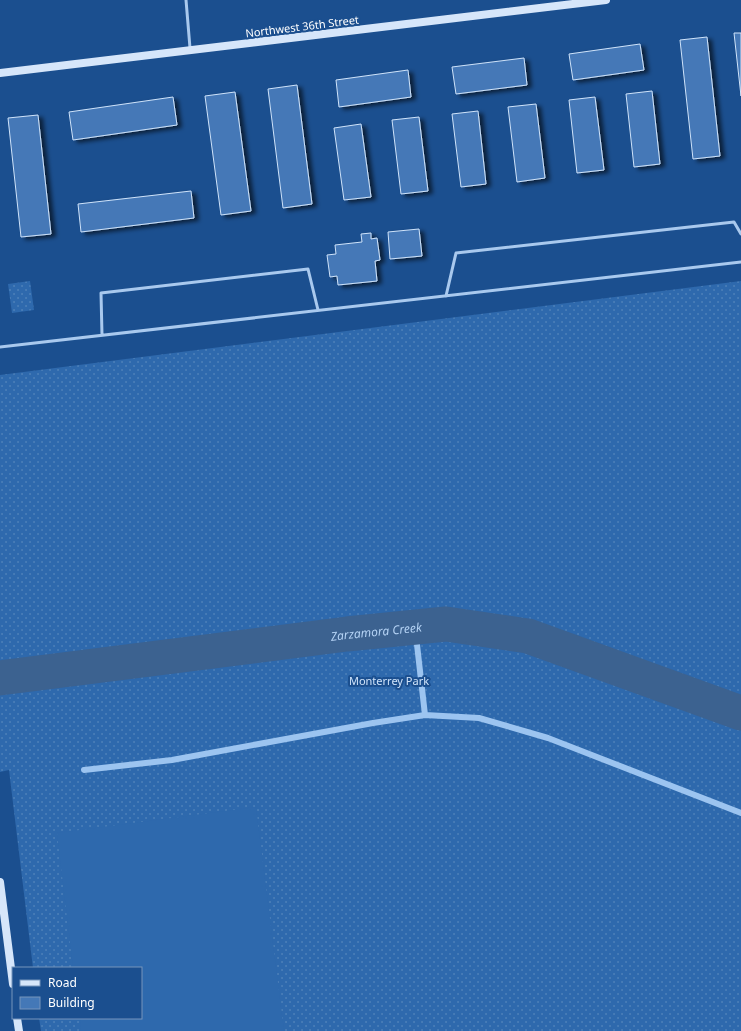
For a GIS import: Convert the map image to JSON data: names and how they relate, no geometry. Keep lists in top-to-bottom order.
{
  "streets": {
    "main road": ["Northwest 36th Street"]
  },
  "water": ["Zarzamora Creek"],
  "parks": ["Monterrey Park"],
  "legend": ["Road", "Building"]
}
